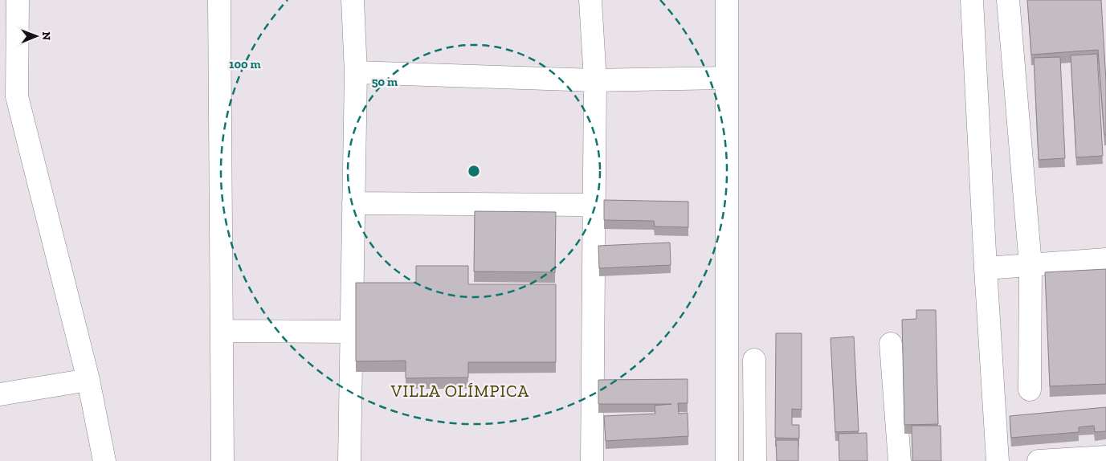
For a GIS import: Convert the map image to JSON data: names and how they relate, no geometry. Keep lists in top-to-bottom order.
{
  "districts": ["VILLA OLÍMPICA"],
  "north": "right",
  "rings": ["100 m", "50 m"]
}
